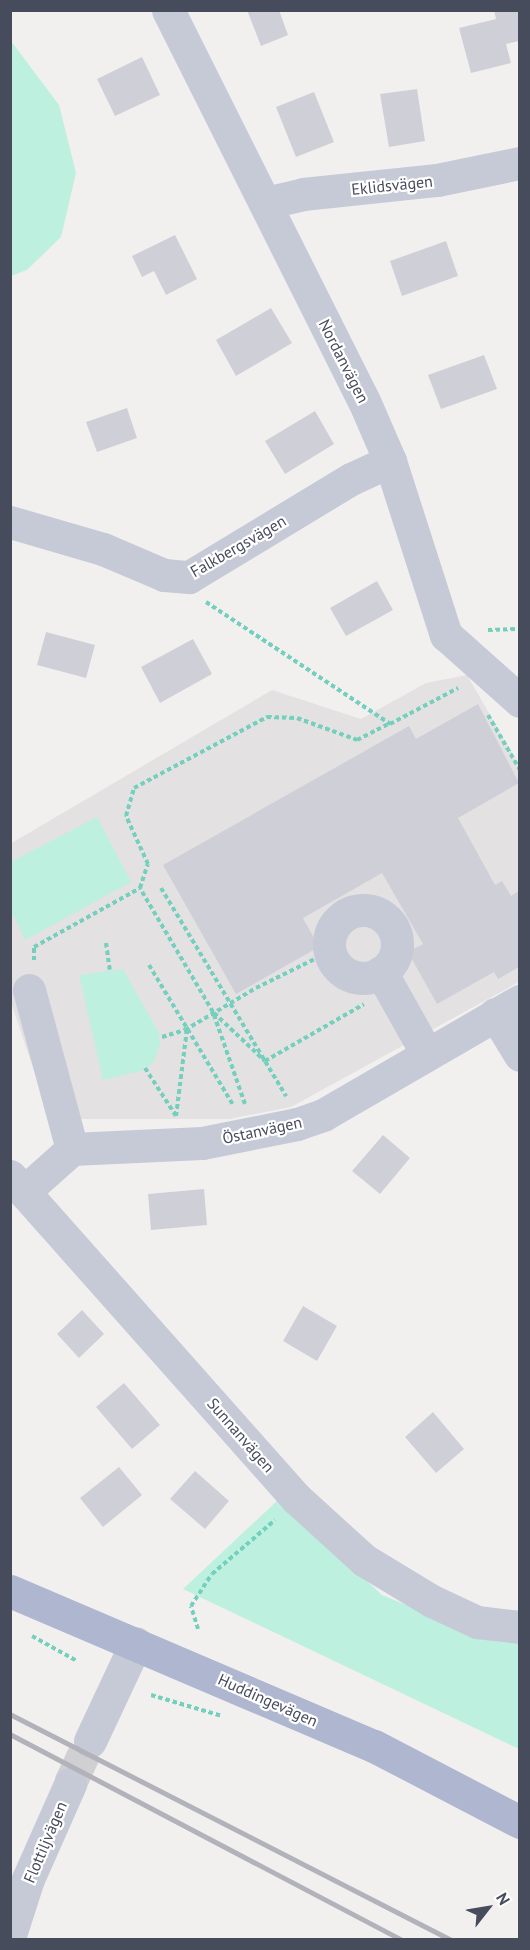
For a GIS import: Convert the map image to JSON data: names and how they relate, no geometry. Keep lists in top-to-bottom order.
{
  "streets": {
    "main road": ["Huddingevägen"],
    "street": [
      "Eklidsvägen",
      "Nordanvägen",
      "Falkbergsvägen",
      "Östanvägen",
      "Sunnanvägen",
      "Flottiljvägen"
    ]
  },
  "crossings": [
    ["Eklidsvägen", "Nordanvägen"],
    ["Nordanvägen", "Falkbergsvägen"]
  ],
  "north": "top right"
}
